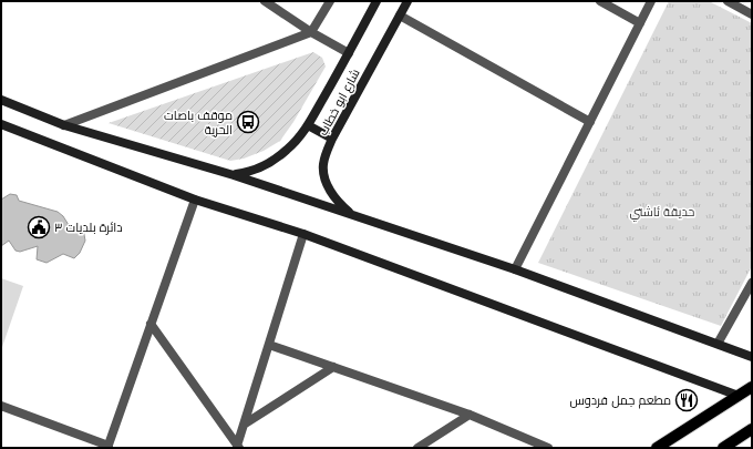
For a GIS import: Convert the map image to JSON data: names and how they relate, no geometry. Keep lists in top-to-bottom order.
{
  "streets": {
    "main road": ["شارع ابو خطاب"]
  },
  "parks": ["حديقة ئاشتي"],
  "places": {
    "bus stop": ["موقف باصات الحریة"],
    "public building": ["دائرة بلديات ٣"],
    "restaurant": ["مطعم جمل فردوس"]
  }
}
